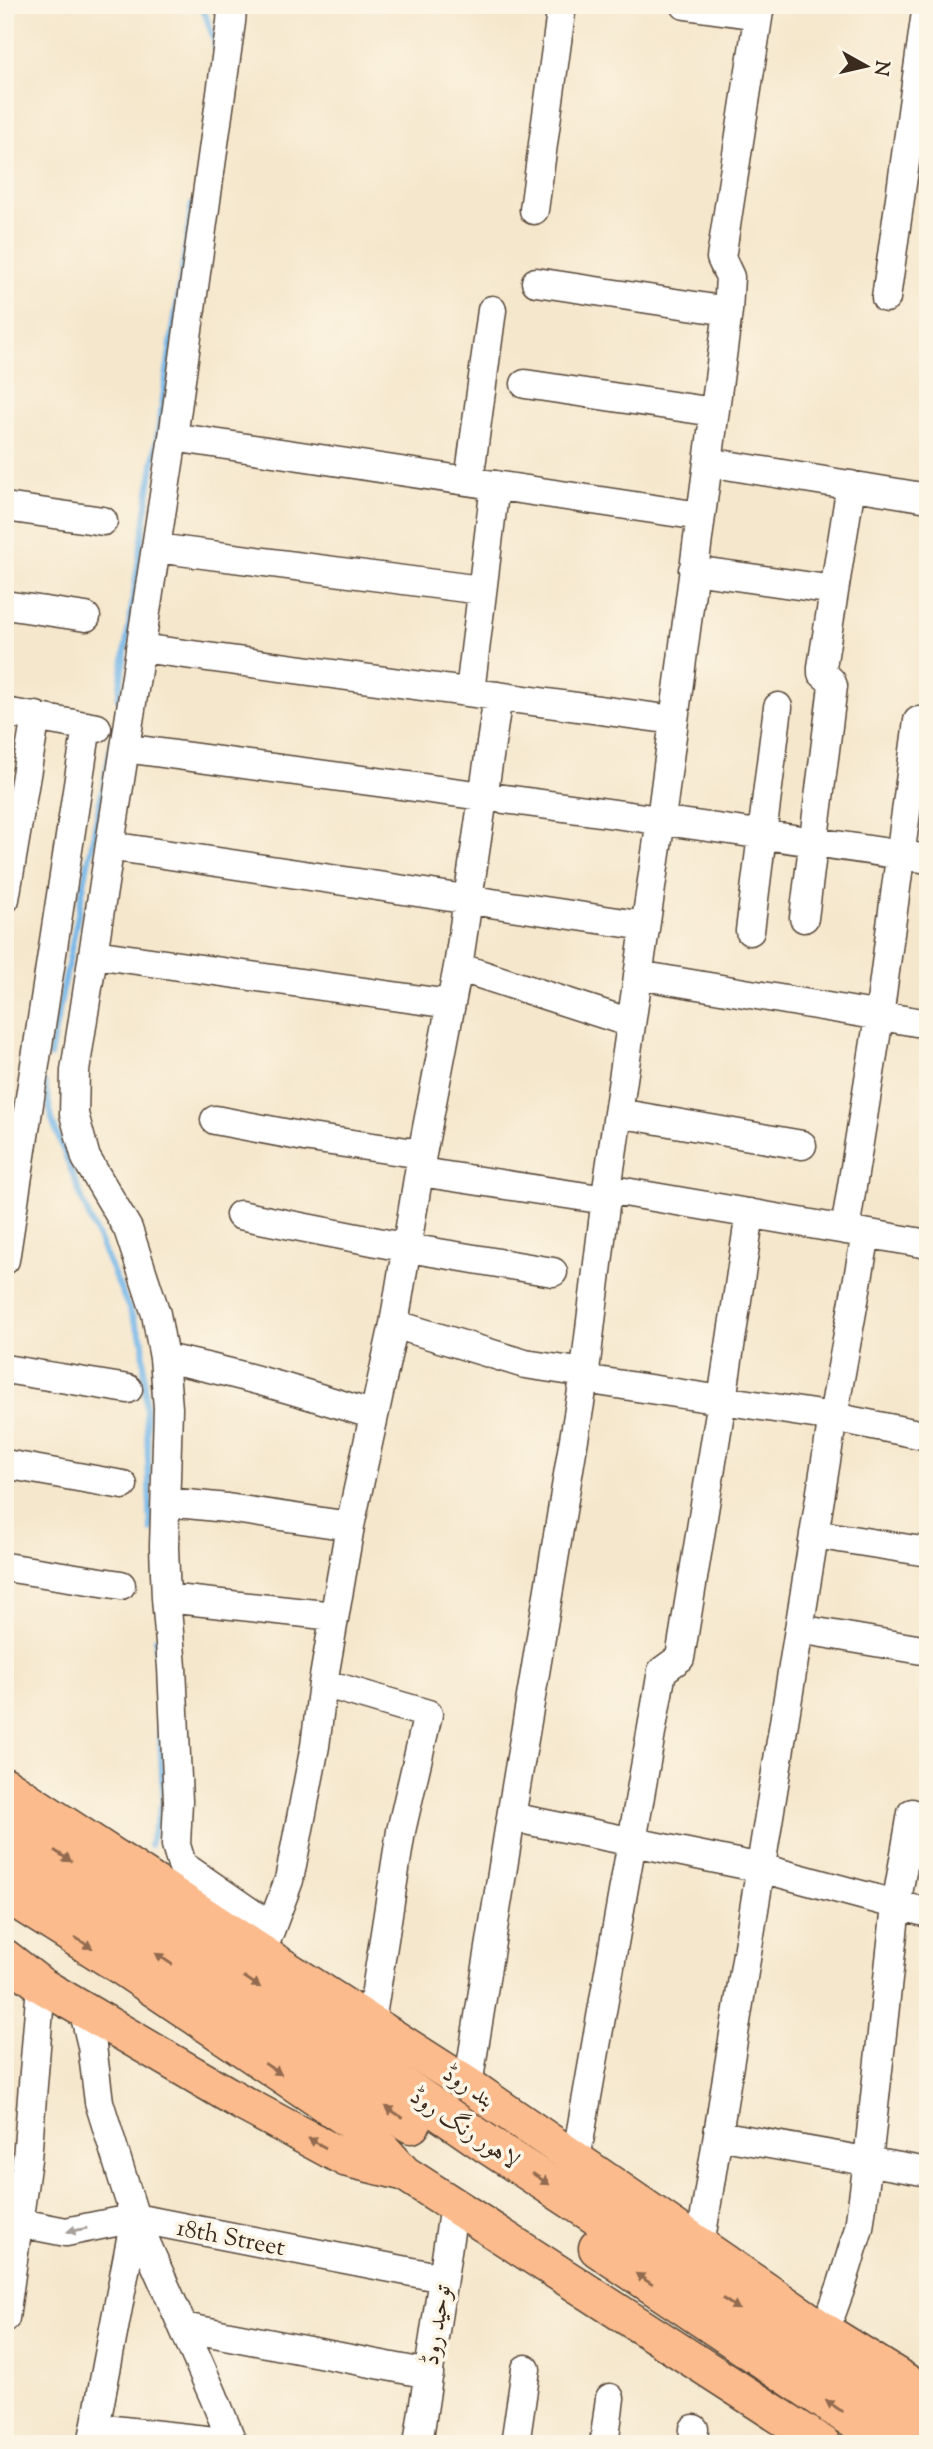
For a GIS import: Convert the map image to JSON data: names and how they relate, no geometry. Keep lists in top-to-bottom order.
{
  "streets": {
    "highway": ["لاہور رنگ روڈ"],
    "main road": ["بند روڈ"],
    "street": ["18th Street", "توحید روڈ"]
  },
  "crossings": [
    ["18th Street", "توحید روڈ"]
  ],
  "north": "right"
}
